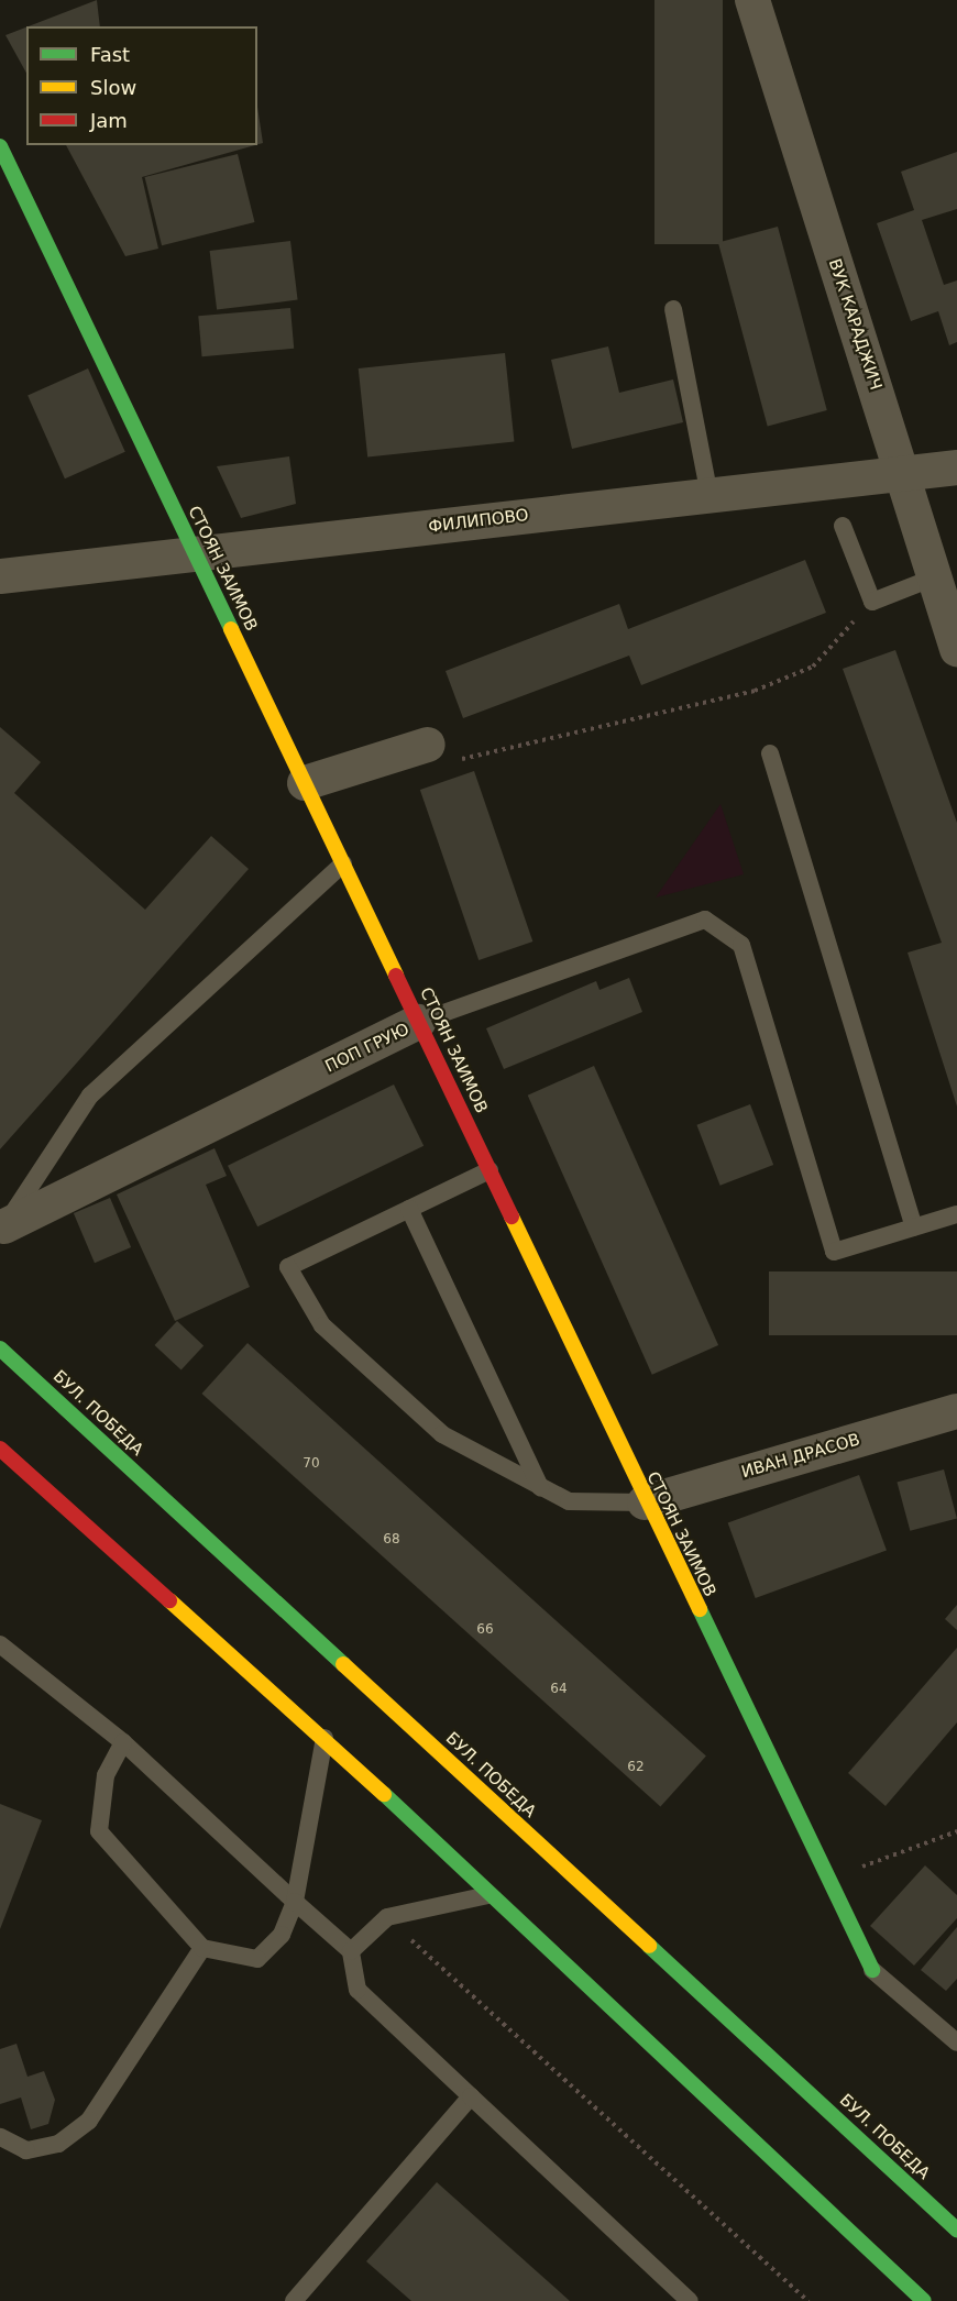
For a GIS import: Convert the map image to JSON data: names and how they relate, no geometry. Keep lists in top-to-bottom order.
{
  "streets": {
    "main road": ["СТОЯН ЗАИМОВ", "БУЛ. ПОБЕДА"],
    "street": [
      "ВУК КАРАДЖИЧ",
      "ФИЛИПОВО",
      "ПОП ГРУЮ",
      "ИВАН ДРАСОВ"
    ]
  },
  "crossings": [
    ["ВУК КАРАДЖИЧ", "ФИЛИПОВО"],
    ["ФИЛИПОВО", "СТОЯН ЗАИМОВ"],
    ["СТОЯН ЗАИМОВ", "ПОП ГРУЮ"],
    ["СТОЯН ЗАИМОВ", "ИВАН ДРАСОВ"]
  ],
  "house_numbers": [
    "70",
    "68",
    "66",
    "64",
    "62"
  ],
  "legend": ["Fast", "Slow", "Jam"]
}
